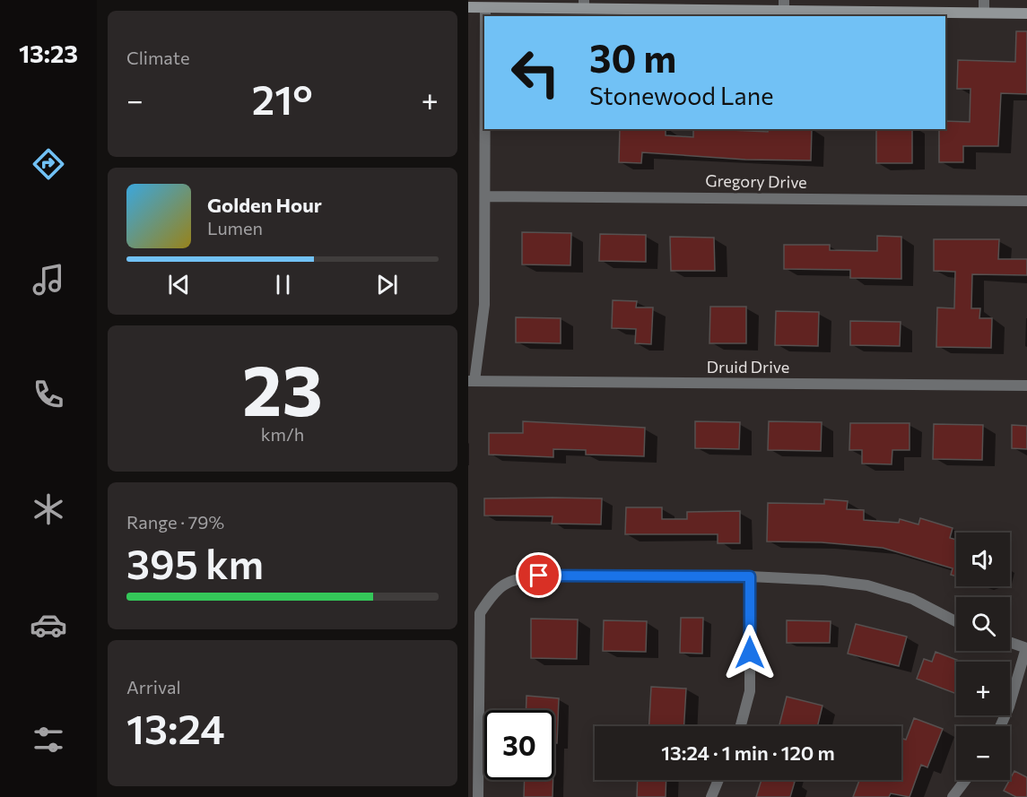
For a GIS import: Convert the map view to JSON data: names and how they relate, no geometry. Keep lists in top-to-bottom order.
{
  "streets": {
    "street": ["Gregory Drive", "Druid Drive"]
  },
  "page": {
    "tabs": "13:23",
    "tile": [
      "Climate",
      ["23", "km/h"],
      ["Range · 79%", "395 km"],
      ["Arrival", "13:24"]
    ],
    "turn": ["30 m", "Stonewood Lane"],
    "heat": ["−", "21°", "+"],
    "song": ["Golden Hour", "Lumen"],
    "map_buttons": ["+", "−"],
    "limit": "30",
    "trip": "13:24 · 1 min · 120 m"
  }
}
